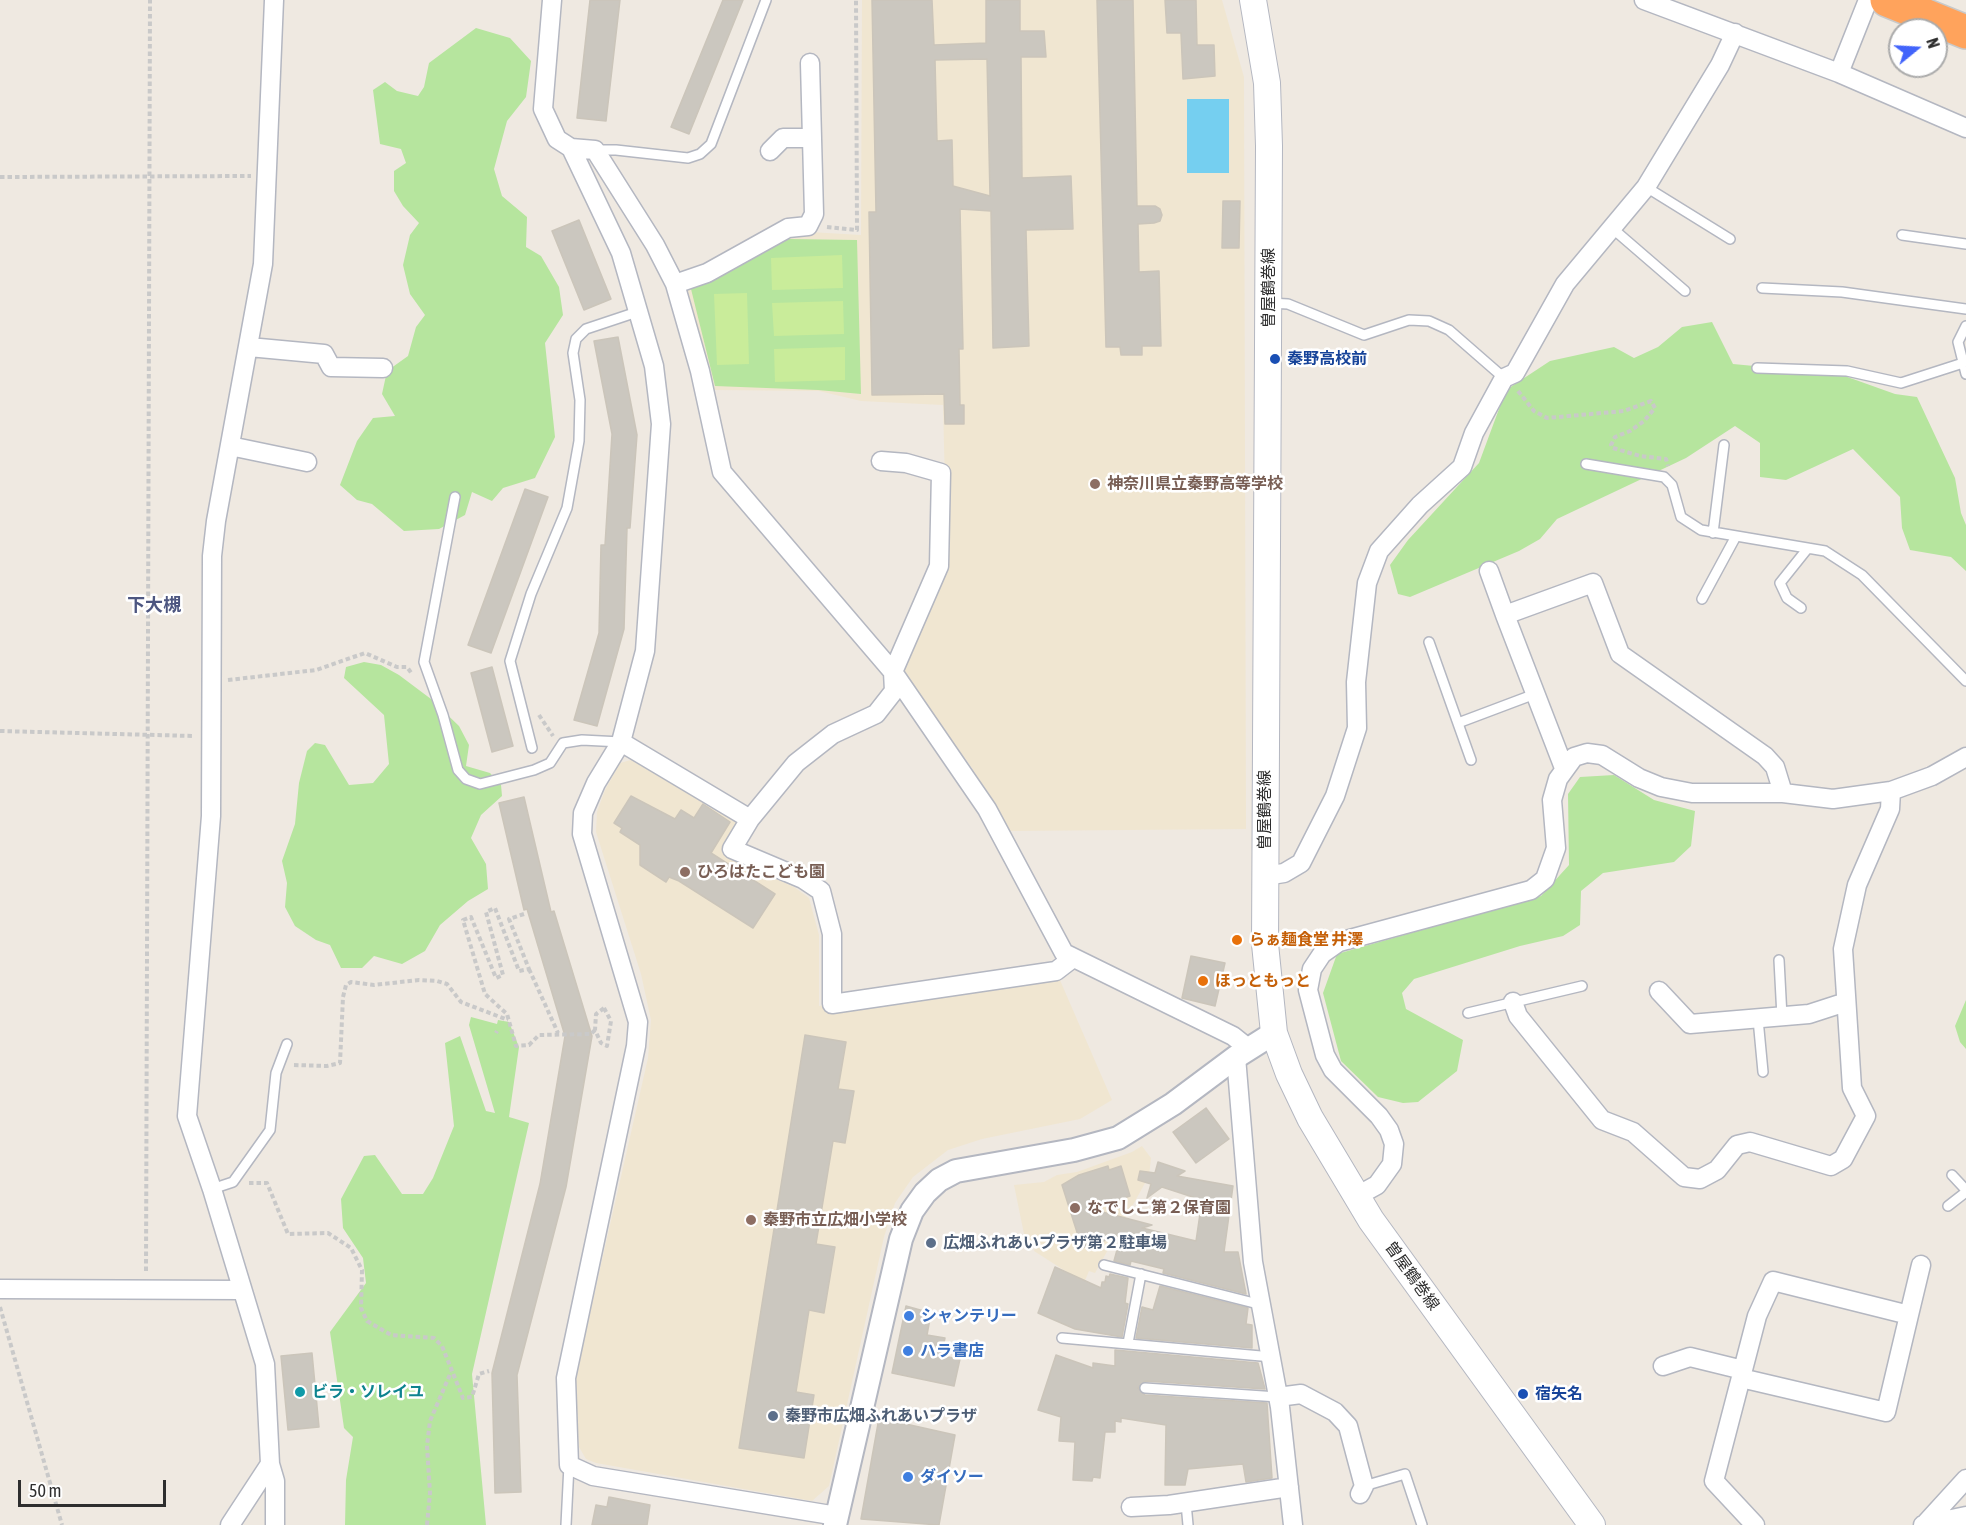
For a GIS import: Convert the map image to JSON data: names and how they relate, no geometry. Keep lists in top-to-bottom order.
{
  "streets": {
    "main road": ["曽屋鶴巻線"]
  },
  "districts": ["下大槻"],
  "places": [
    "秦野高校前",
    "神奈川県立秦野高等学校",
    "ひろはたこども園",
    "らぁ麺食堂 井澤",
    "ほっともっと",
    "なでしこ第２保育園",
    "秦野市立広畑小学校",
    "広畑ふれあいプラザ第２駐車場",
    "シャンテリー",
    "ハラ書店",
    "ビラ・ソレイユ",
    "宿矢名",
    "秦野市広畑ふれあいプラザ",
    "ダイソー"
  ],
  "scale_bar": "50 m",
  "north": "right"
}
